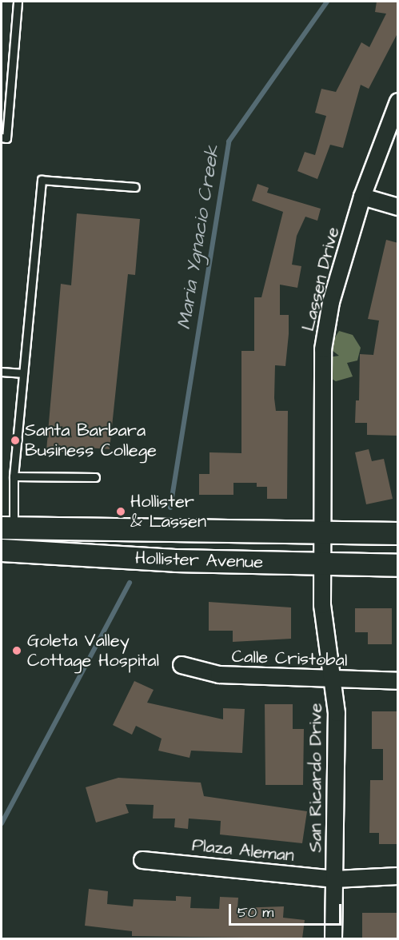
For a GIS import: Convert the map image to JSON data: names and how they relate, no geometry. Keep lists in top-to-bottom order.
{
  "streets": {
    "main road": ["Hollister Avenue"],
    "street": [
      "Lassen Drive",
      "Calle Cristobal",
      "San Ricardo Drive",
      "Plaza Aleman"
    ]
  },
  "crossings": [
    ["Lassen Drive", "Hollister Avenue"],
    ["Lassen Drive", "San Ricardo Drive"],
    ["Hollister Avenue", "San Ricardo Drive"],
    ["Calle Cristobal", "San Ricardo Drive"],
    ["San Ricardo Drive", "Plaza Aleman"]
  ],
  "water": ["Maria Ygnacio Creek"],
  "places": ["Santa Barbara Business College", "Hollister & Lassen", "Goleta Valley Cottage Hospital"],
  "scale_bar": "50 m"
}
